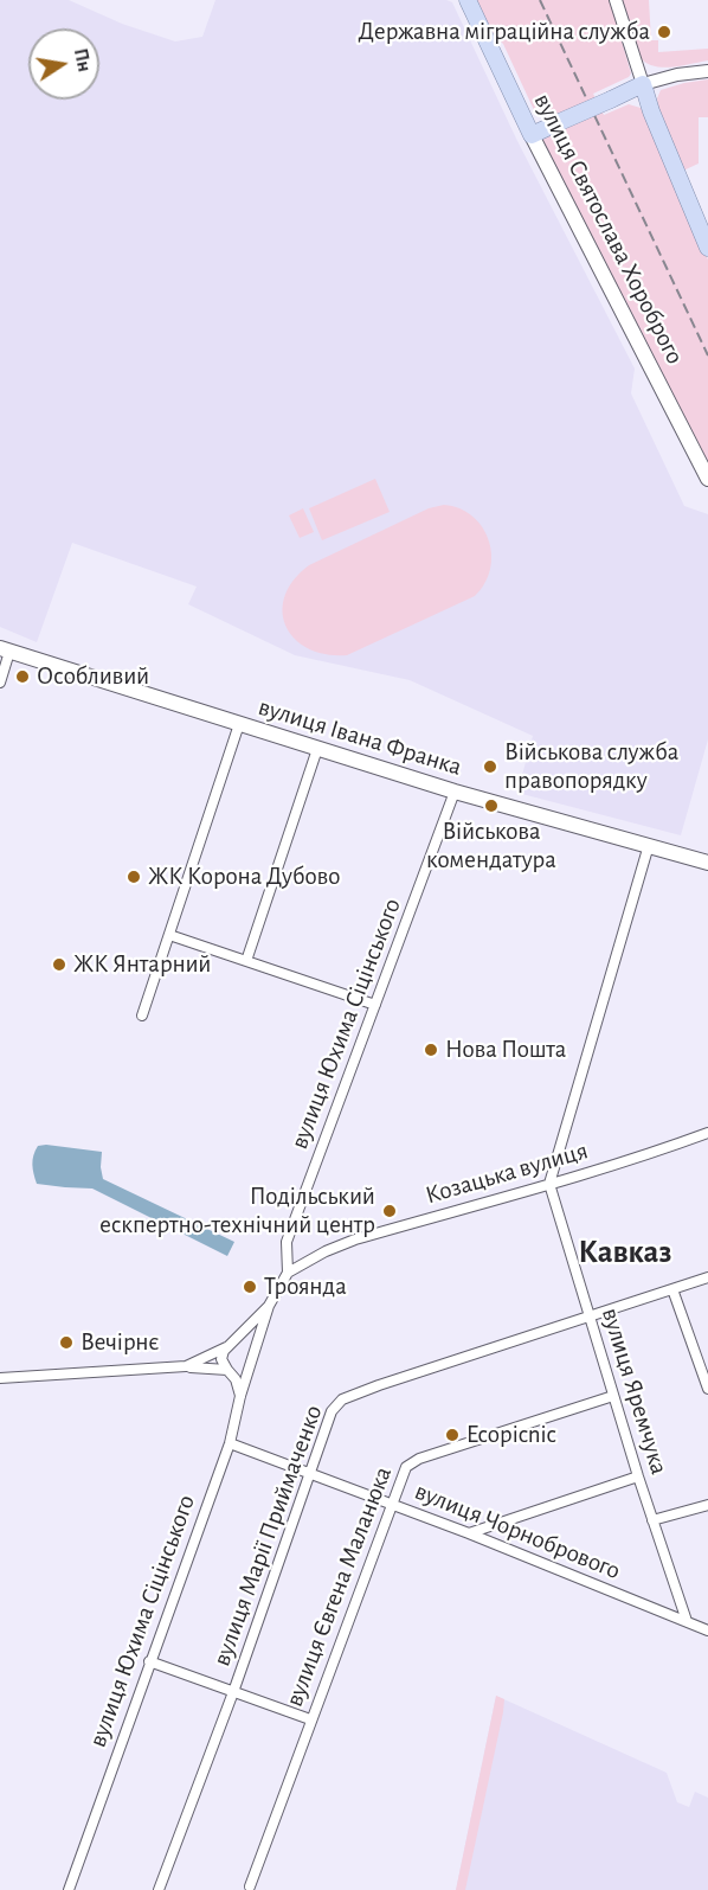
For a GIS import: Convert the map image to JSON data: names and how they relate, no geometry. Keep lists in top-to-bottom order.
{
  "streets": {
    "main road": ["вулиця Святослава Хороброго", "вулиця Івана Франка"],
    "street": [
      "вулиця Юхима Сіцінського",
      "Козацька вулиця",
      "вулиця Яремчука",
      "вулиця Чорнобрового",
      "вулиця Марії Приймаченко",
      "вулиця Євгена Маланюка"
    ]
  },
  "crossings": [
    ["вулиця Івана Франка", "вулиця Юхима Сіцінського"],
    ["вулиця Юхима Сіцінського", "Козацька вулиця"],
    ["вулиця Юхима Сіцінського", "вулиця Чорнобрового"],
    ["Козацька вулиця", "вулиця Яремчука"],
    ["вулиця Яремчука", "вулиця Чорнобрового"],
    ["вулиця Яремчука", "вулиця Марії Приймаченко"],
    ["вулиця Яремчука", "вулиця Євгена Маланюка"],
    ["вулиця Чорнобрового", "вулиця Марії Приймаченко"],
    ["вулиця Чорнобрового", "вулиця Євгена Маланюка"]
  ],
  "districts": ["Кавказ"],
  "places": [
    "Державна міграційна служба",
    "Особливий",
    "Військова служба правопорядку",
    "Військова комендатура",
    "ЖК Корона Дубово",
    "ЖК Янтарний",
    "Нова Пошта",
    "Подільський ескпертно-технічний центр",
    "Троянда",
    "Вечірнє",
    "Ecopicnic"
  ],
  "north": "right"
}
